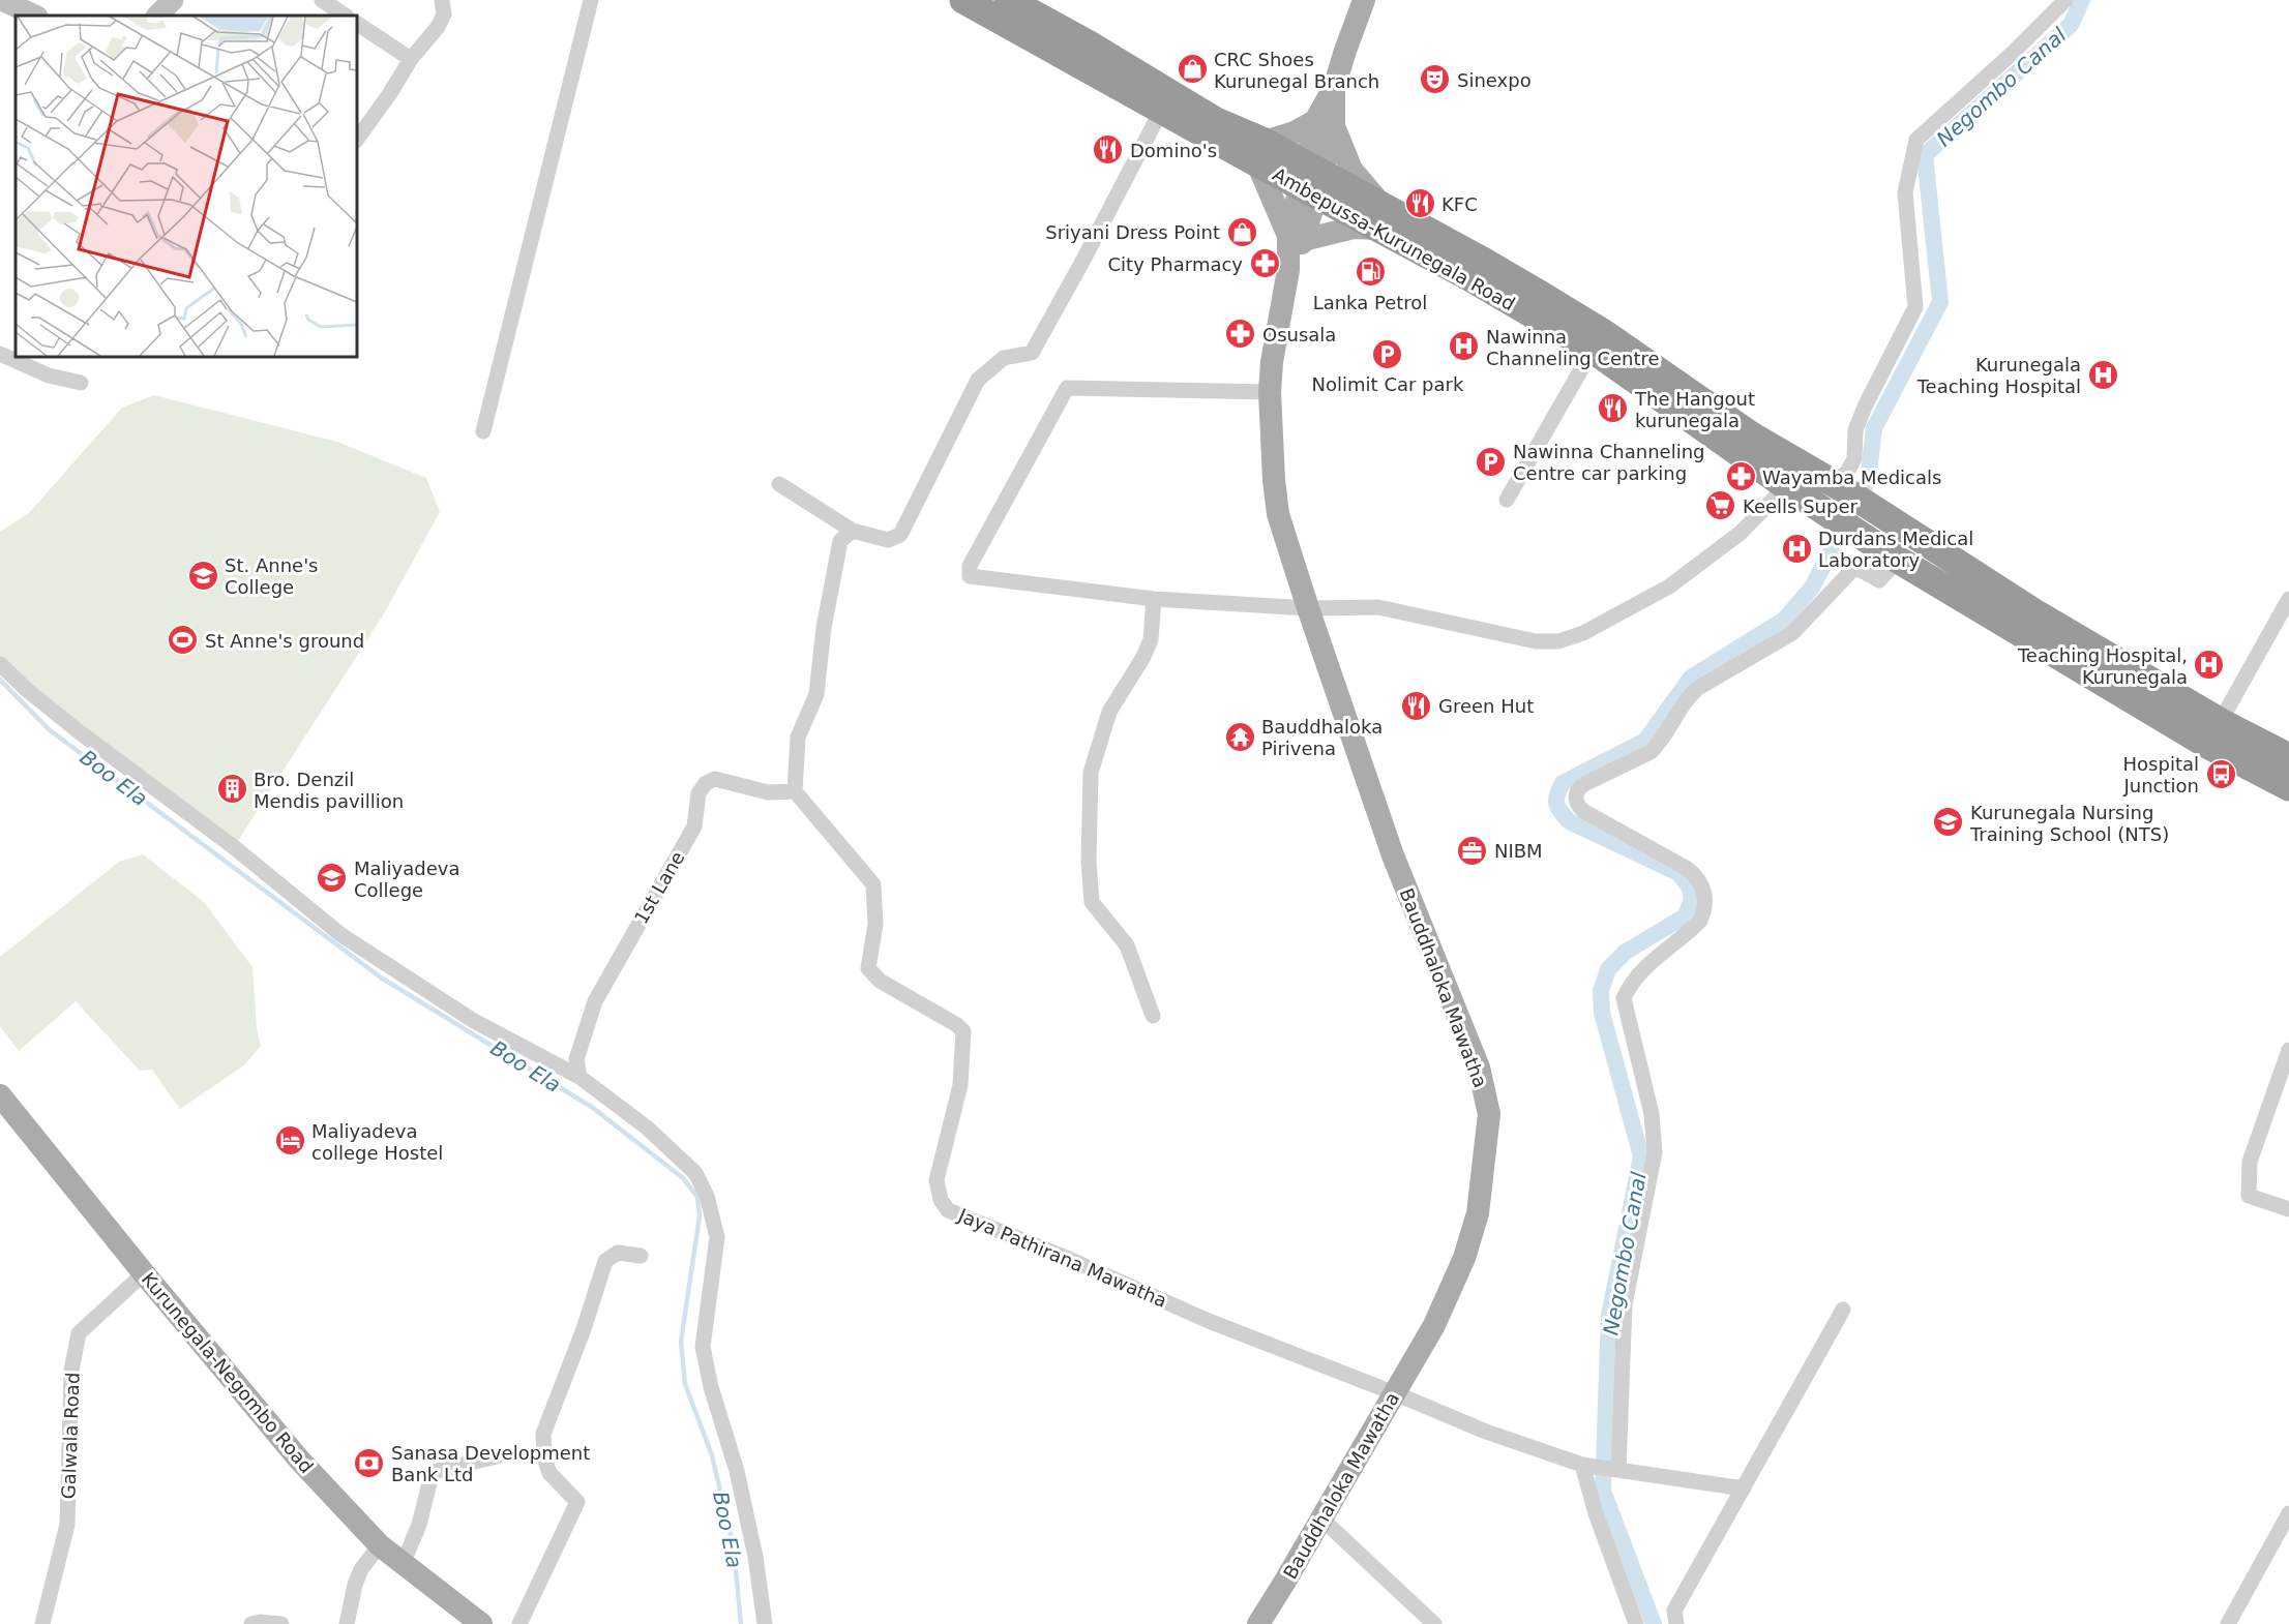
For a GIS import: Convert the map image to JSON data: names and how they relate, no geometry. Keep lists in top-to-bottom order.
{
  "streets": {
    "highway": ["Ambepussa-Kurunegala Road"],
    "main road": ["Bauddhaloka Mawatha", "Kurunegala-Negombo Road"],
    "street": ["1st Lane", "Jaya Pathirana Mawatha", "Galwala Road"]
  },
  "crossings": [
    ["Ambepussa-Kurunegala Road", "Bauddhaloka Mawatha"],
    ["1st Lane", "Jaya Pathirana Mawatha"],
    ["Bauddhaloka Mawatha", "Jaya Pathirana Mawatha"],
    ["Kurunegala-Negombo Road", "Galwala Road"]
  ],
  "water": ["Negombo Canal", "Boo Ela"],
  "places": {
    "shop": ["CRC Shoes Kurunegal Branch", "Sriyani Dress Point"],
    "theatre": ["Sinexpo"],
    "restaurant": [
      "Domino's",
      "KFC",
      "The Hangout kurunegala",
      "Green Hut"
    ],
    "pharmacy": ["City Pharmacy", "Osusala", "Wayamba Medicals"],
    "fuel station": ["Lanka Petrol"],
    "hospital": [
      "Nawinna Channeling Centre",
      "Kurunegala Teaching Hospital",
      "Durdans Medical Laboratory",
      "Teaching Hospital, Kurunegala"
    ],
    "parking": ["Nolimit Car park", "Nawinna Channeling Centre car parking"],
    "supermarket": ["Keells Super"],
    "school or university": ["St. Anne's College", "Kurunegala Nursing Training School (NTS)", "Maliyadeva College"],
    "sports": ["St Anne's ground"],
    "temple": ["Bauddhaloka Pirivena"],
    "bus stop": ["Hospital Junction"],
    "building": ["Bro. Denzil Mendis pavillion"],
    "office": ["NIBM"],
    "hotel": ["Maliyadeva college Hostel"],
    "bank": ["Sanasa Development Bank Ltd"]
  }
}
